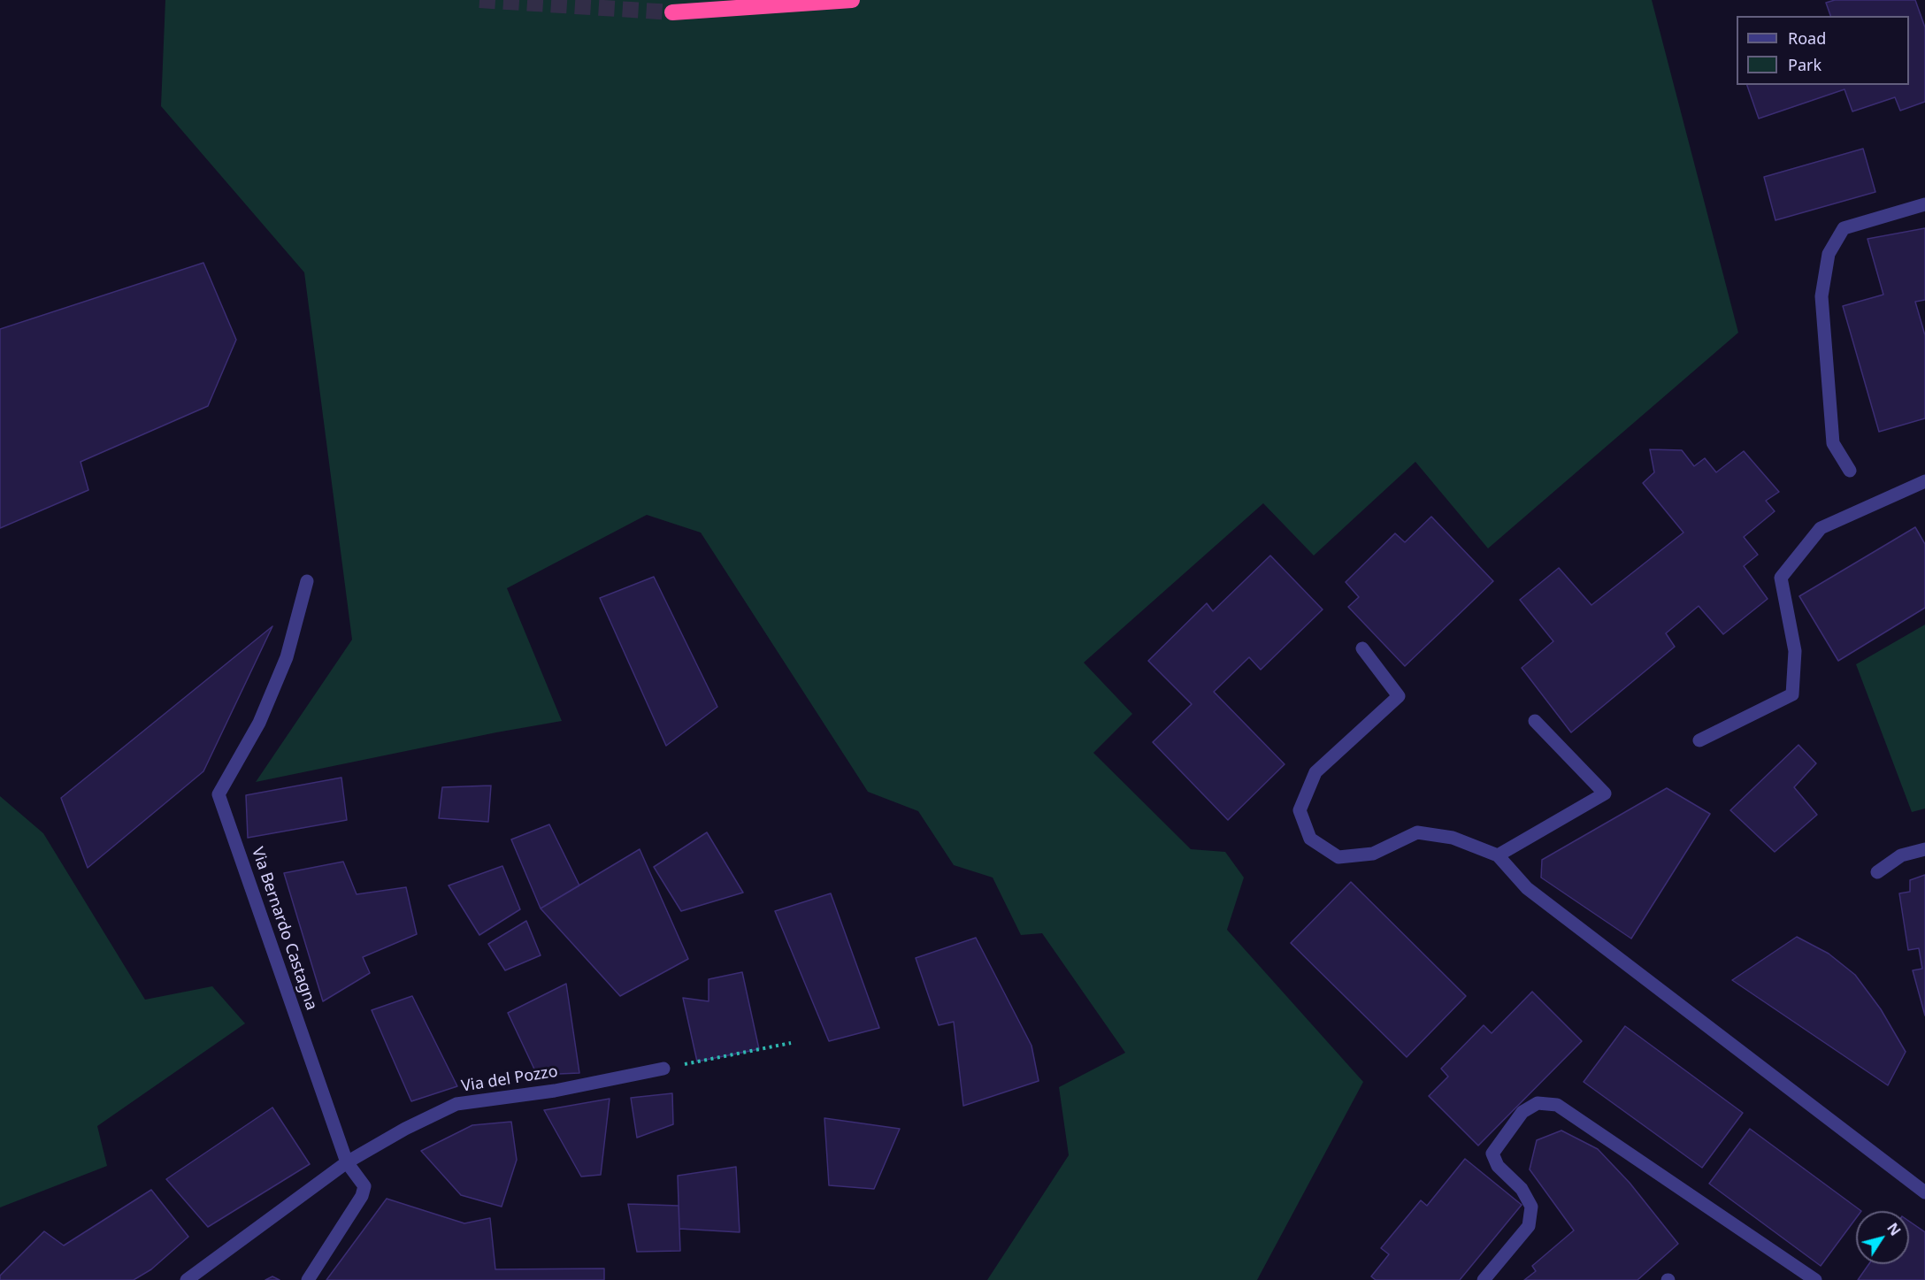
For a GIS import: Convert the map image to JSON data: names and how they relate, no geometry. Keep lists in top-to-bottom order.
{
  "streets": {
    "street": ["Via Bernardo Castagna", "Via del Pozzo"]
  },
  "crossings": [
    ["Via Bernardo Castagna", "Via del Pozzo"]
  ],
  "legend": ["Road", "Park"],
  "north": "top right"
}
